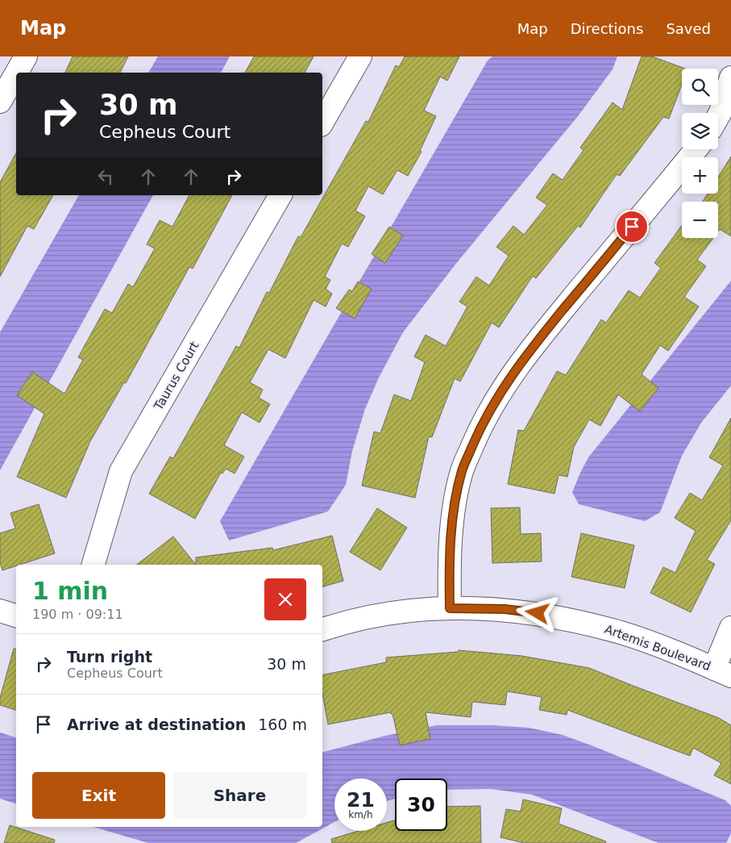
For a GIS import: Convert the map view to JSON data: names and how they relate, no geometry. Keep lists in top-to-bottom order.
{
  "streets": {
    "street": ["Taurus Court", "Artemis Boulevard"]
  },
  "page": {
    "header": "Map",
    "nav": ["Map", "Directions", "Saved"],
    "map_buttons": ["+", "−"],
    "turn": ["30 m", "Cepheus Court"],
    "heading": ["1 min", "190 m · 09:11"],
    "list": [
      {
        "name": "Turn right",
        "note": "Cepheus Court",
        "value": "30 m"
      },
      {
        "name": "Arrive at destination",
        "value": "160 m"
      }
    ],
    "buttons": ["Exit", "Share"],
    "speed": "21 km/h",
    "limit": "30"
  }
}
